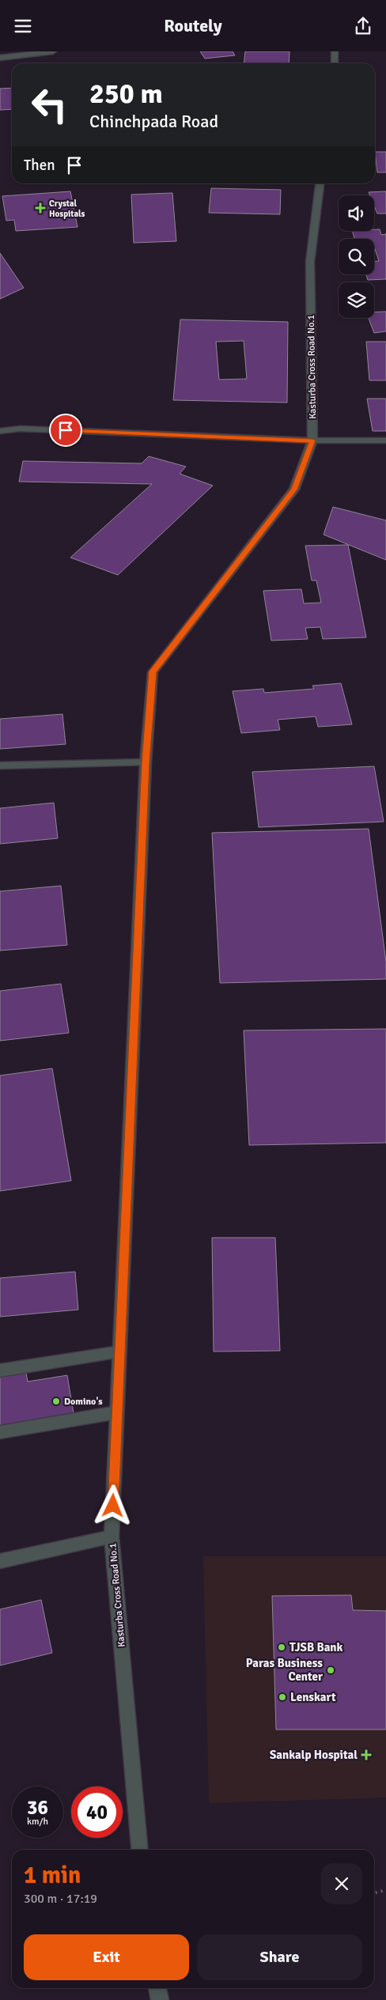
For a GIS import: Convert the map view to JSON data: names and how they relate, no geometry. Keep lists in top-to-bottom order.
{
  "streets": {
    "street": ["Kasturba Cross Road No.1"]
  },
  "places": {
    "health": ["Crystal Hospitals", "Sankalp Hospital"],
    "other": [
      "Domino's",
      "TJSB Bank",
      "Paras Business Center",
      "Lenskart"
    ]
  },
  "page": {
    "header": "Routely",
    "turn": ["250 m", "Chinchpada Road"],
    "then": "Then",
    "speed": "36 km/h",
    "limit": "40",
    "heading": ["1 min", "300 m · 17:19"],
    "buttons": ["Exit", "Share"]
  }
}
